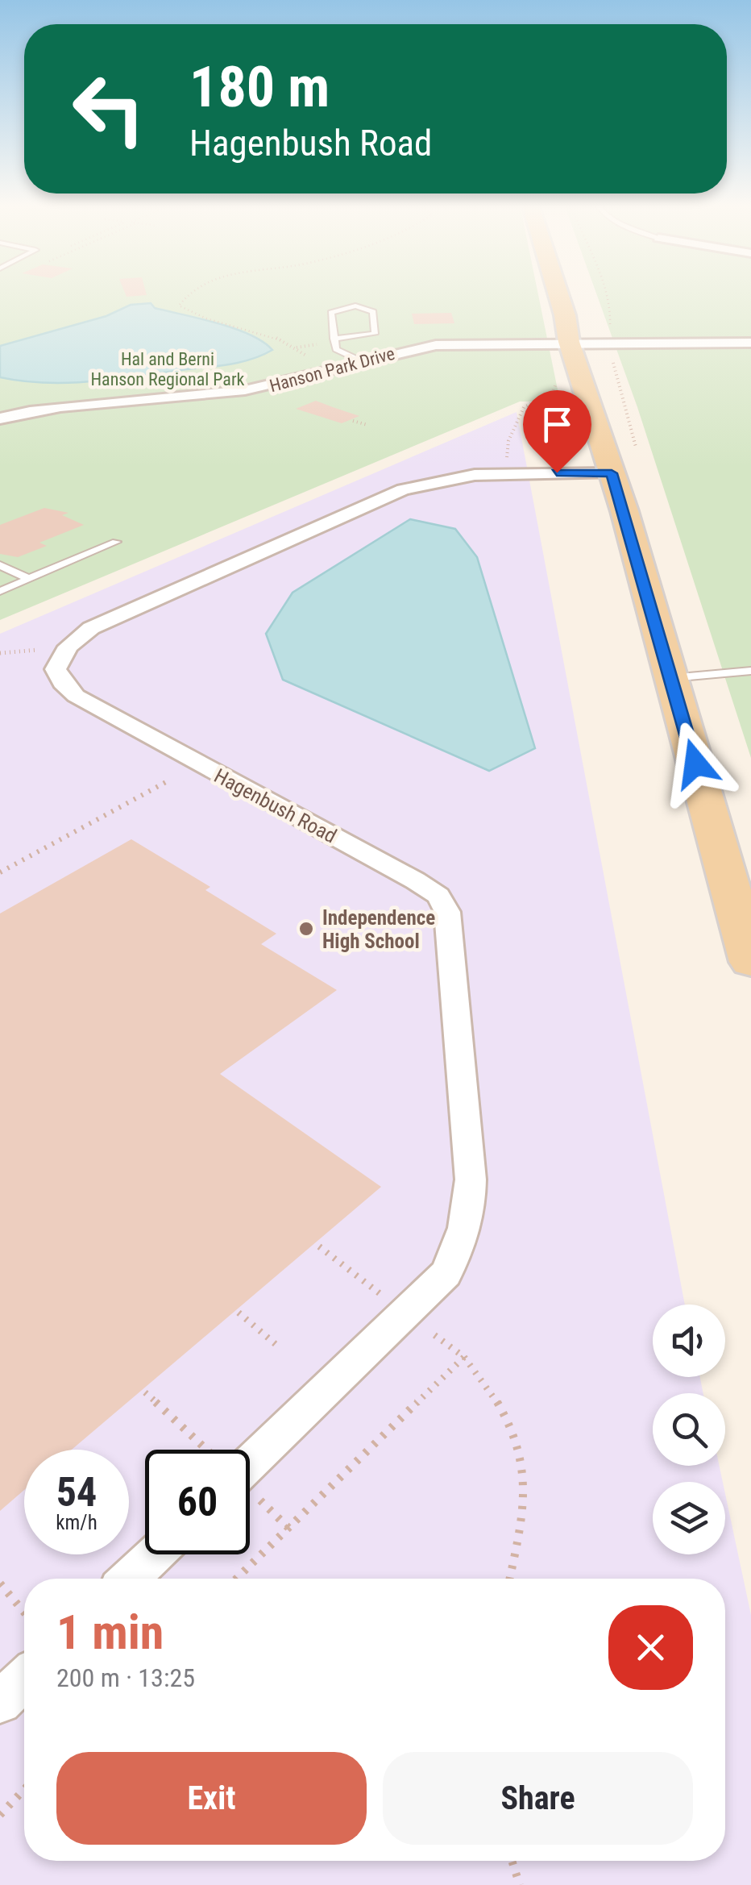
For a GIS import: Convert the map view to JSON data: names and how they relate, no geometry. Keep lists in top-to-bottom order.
{
  "streets": {
    "street": ["Hanson Park Drive", "Hagenbush Road"]
  },
  "parks": ["Hal and Berni Hanson Regional Park"],
  "places": ["Independence High School"],
  "page": {
    "turn": ["180 m", "Hagenbush Road"],
    "speed": "54 km/h",
    "limit": "60",
    "heading": ["1 min", "200 m · 13:25"],
    "buttons": ["Exit", "Share"]
  }
}
